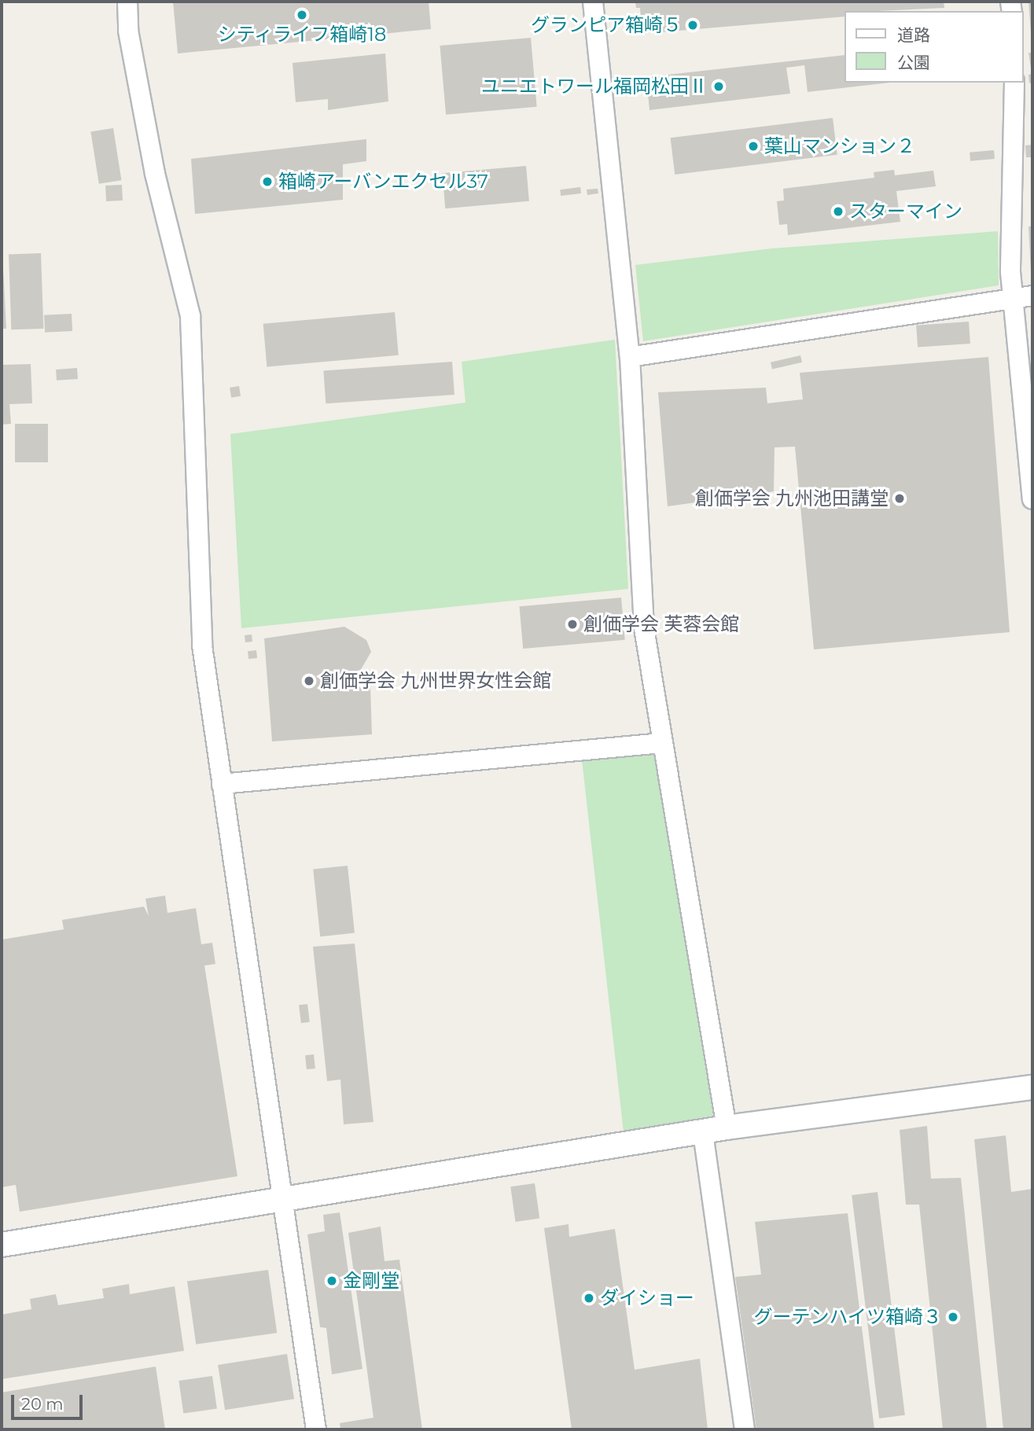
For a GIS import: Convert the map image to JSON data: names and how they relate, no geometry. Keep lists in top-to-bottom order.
{
  "places": [
    "シティライフ箱崎18",
    "グランピア箱崎５",
    "ユニエトワール福岡松田Ⅱ",
    "葉山マンション２",
    "箱崎アーバンエクセル37",
    "スターマイン",
    "創価学会 九州池田講堂",
    "創価学会 芙蓉会館",
    "創価学会 九州世界女性会館",
    "金剛堂",
    "ダイショー",
    "グーテンハイツ箱崎３"
  ],
  "legend": ["道路", "公園"],
  "scale_bar": "20 m"
}
